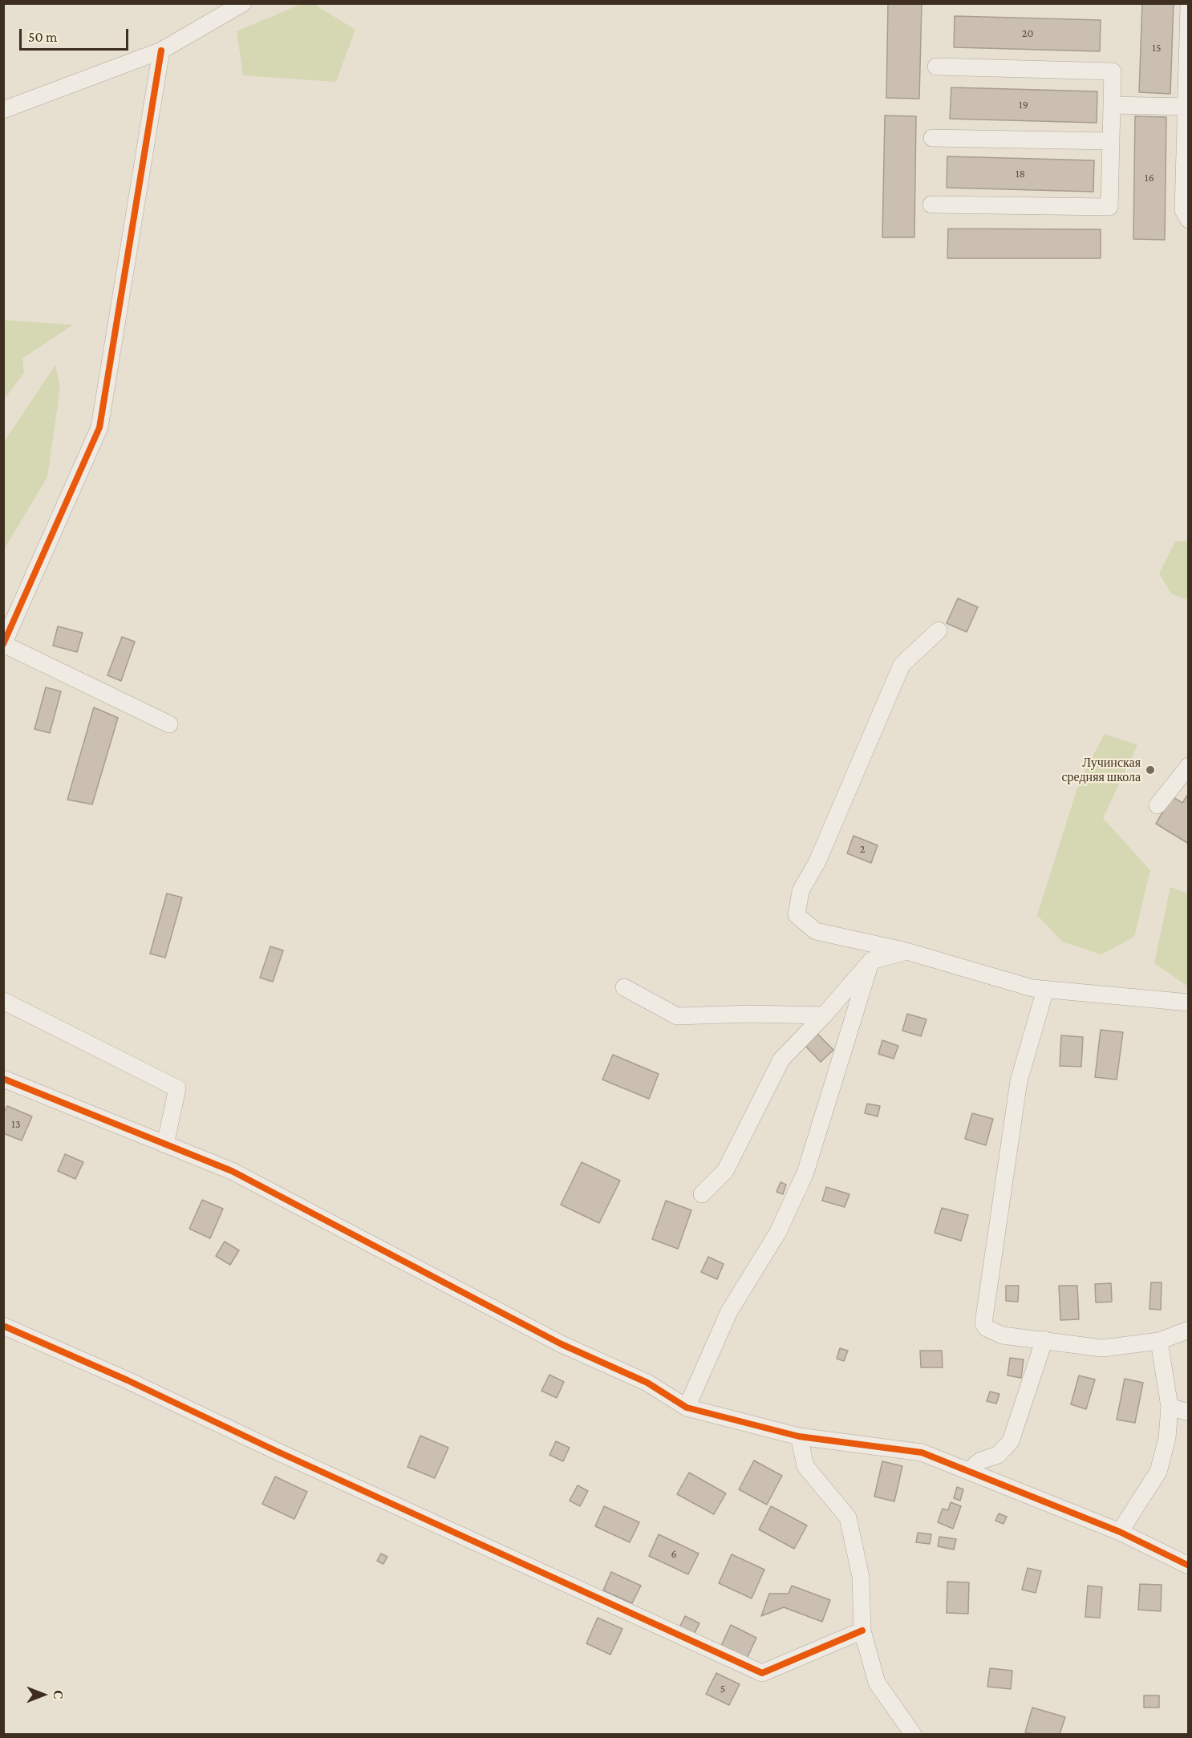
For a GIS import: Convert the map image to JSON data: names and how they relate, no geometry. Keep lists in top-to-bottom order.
{
  "places": ["Лучинская средняя школа"],
  "house_numbers": [
    "20",
    "15",
    "19",
    "18",
    "16",
    "2",
    "13",
    "6",
    "5"
  ],
  "scale_bar": "50 m",
  "north": "right"
}
